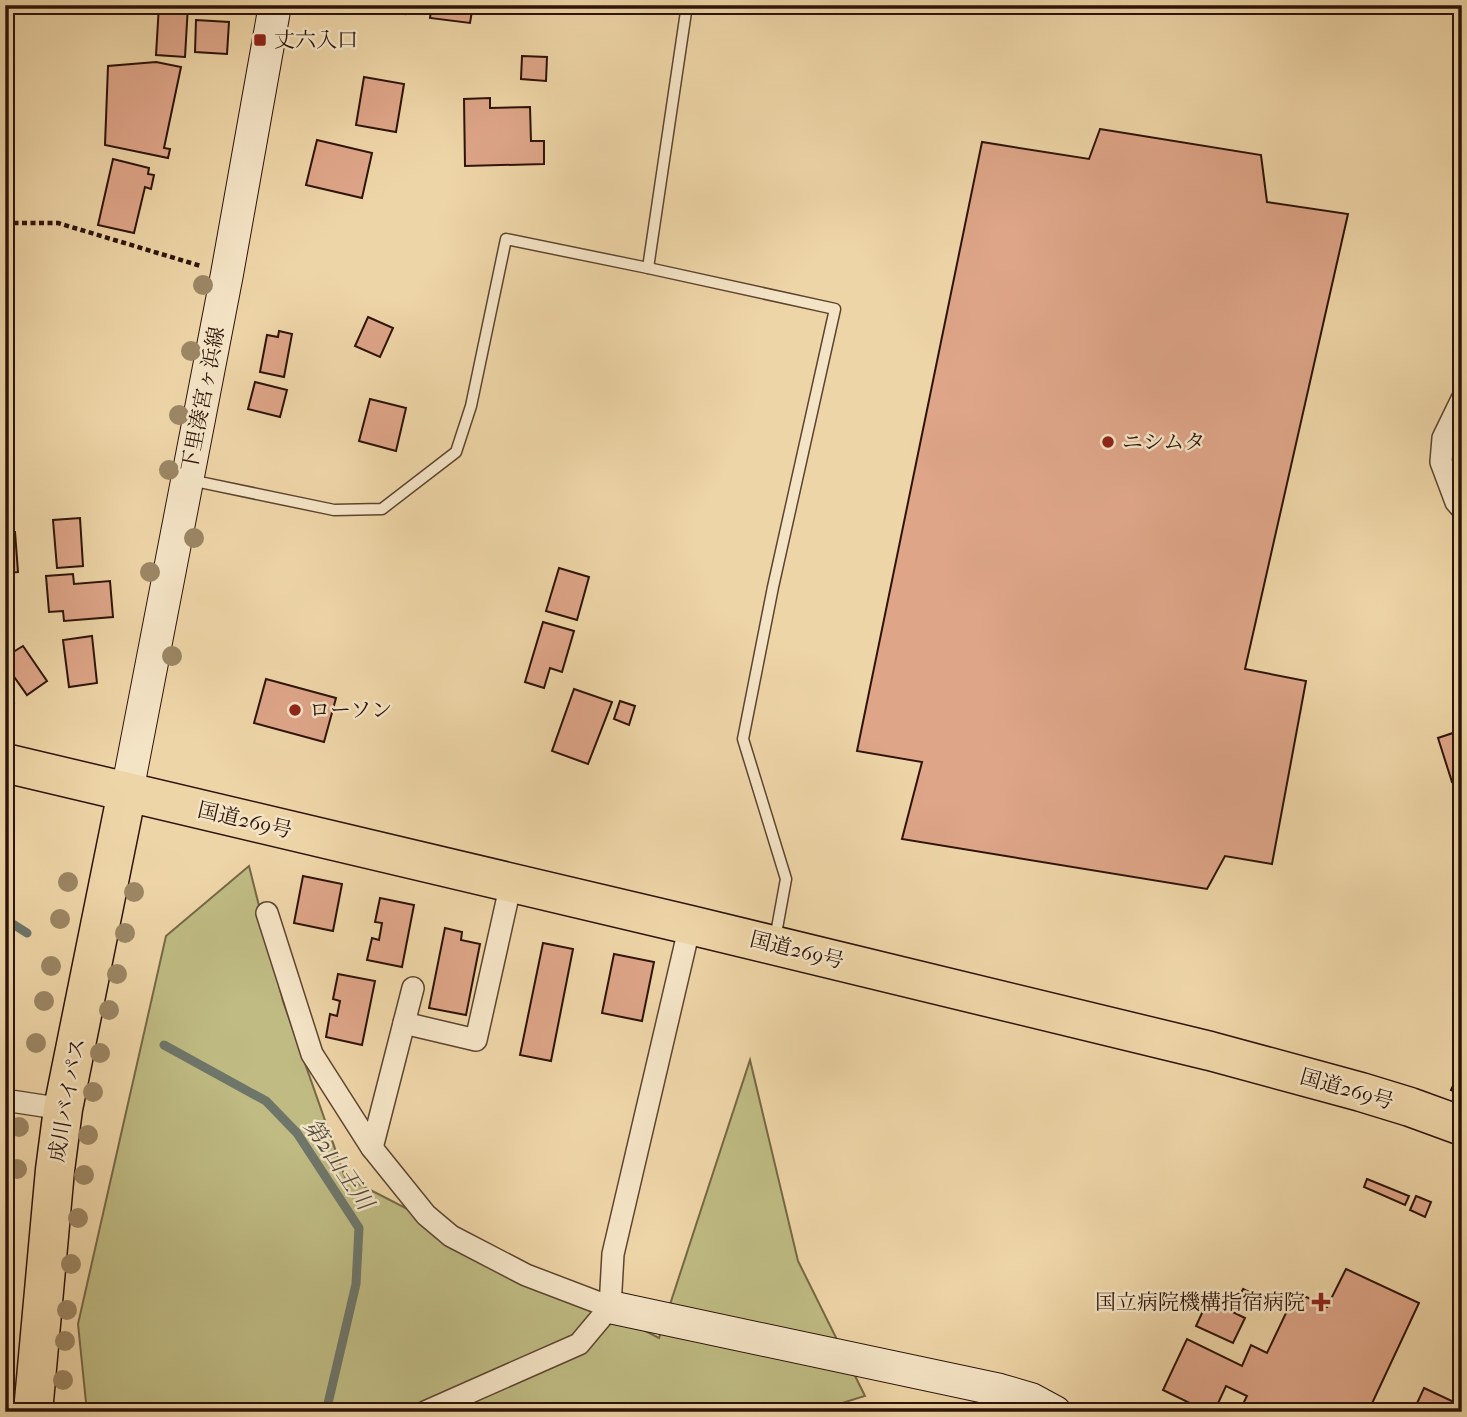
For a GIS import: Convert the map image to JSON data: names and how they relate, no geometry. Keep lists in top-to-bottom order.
{
  "streets": {
    "highway": ["国道269号", "成川バイパス"],
    "main road": ["下里湊宮ヶ浜線"]
  },
  "crossings": [
    ["下里湊宮ヶ浜線", "国道269号"],
    ["下里湊宮ヶ浜線", "成川バイパス"],
    ["国道269号", "成川バイパス"]
  ],
  "water": ["第2山王川"],
  "places": {
    "transit": ["丈六入口"],
    "other": ["ニシムタ", "ローソン"],
    "health": ["国立病院機構指宿病院"]
  }
}
